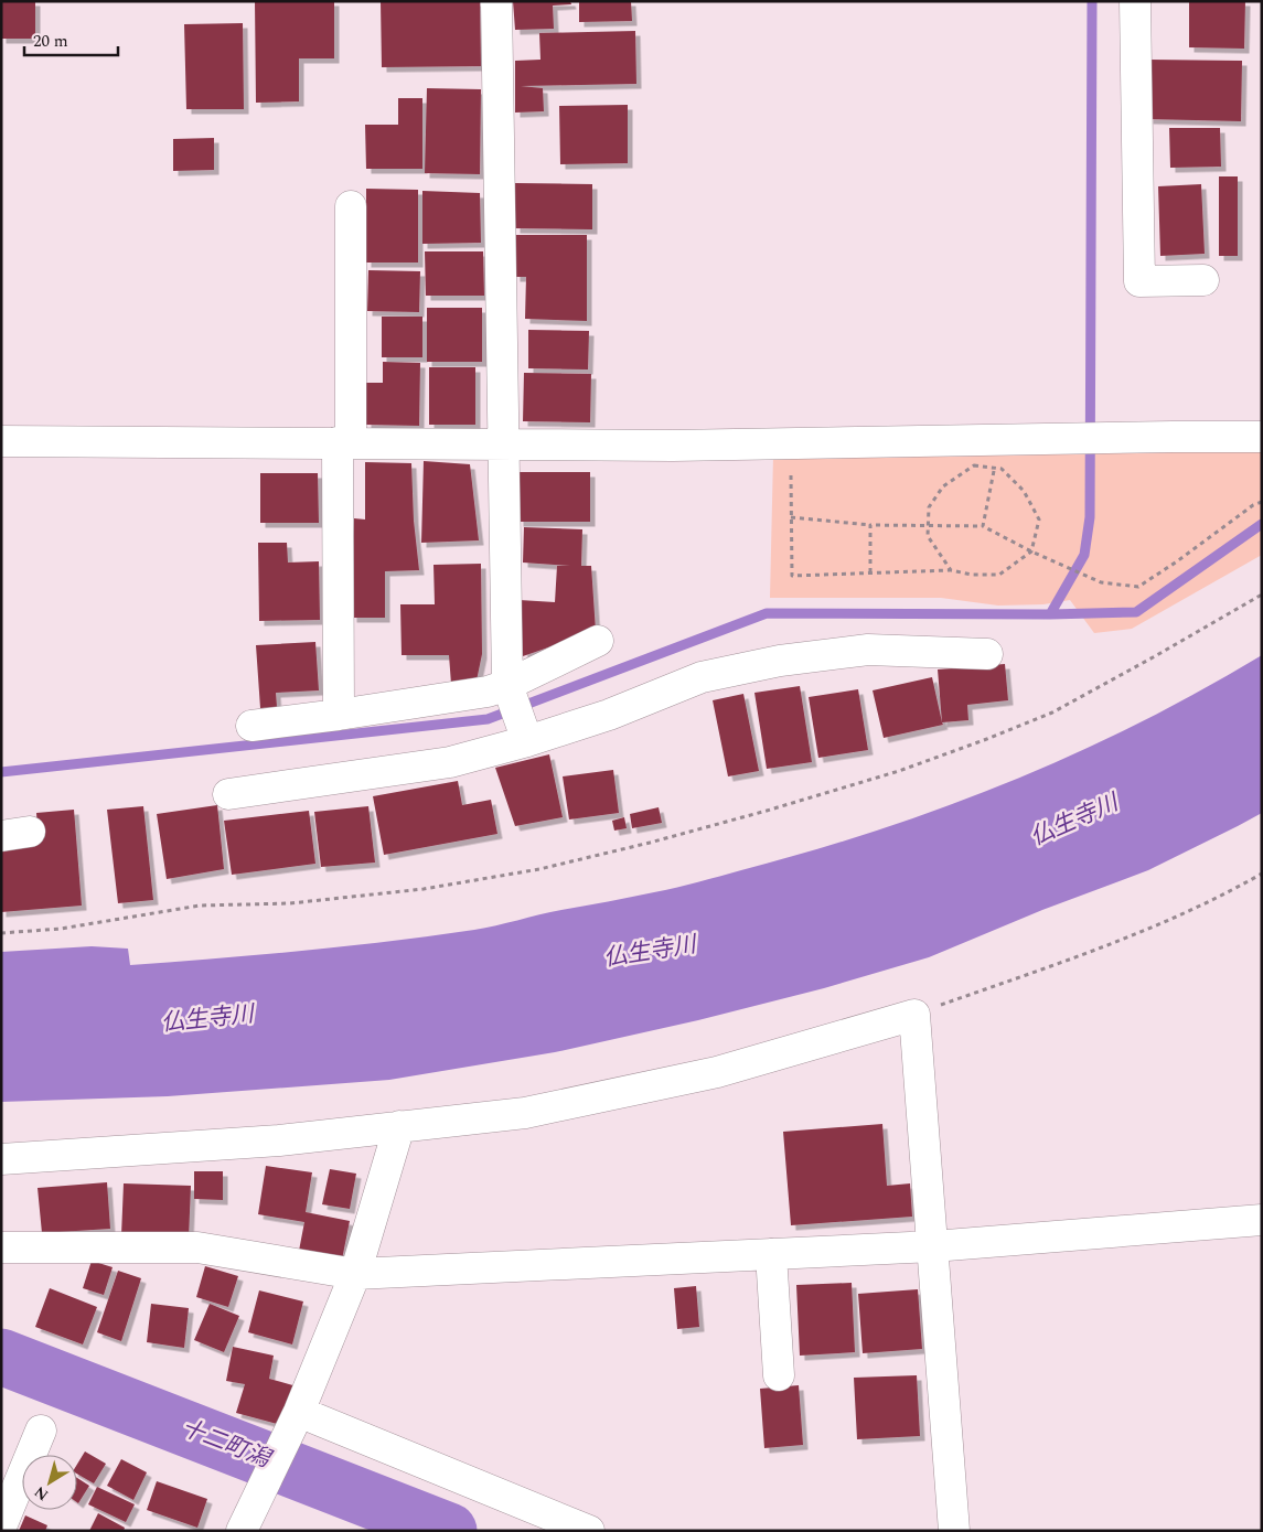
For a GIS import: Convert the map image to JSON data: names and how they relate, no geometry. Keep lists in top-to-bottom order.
{
  "water": ["仏生寺川", "十二町潟"],
  "scale_bar": "20 m",
  "north": "bottom left"
}
